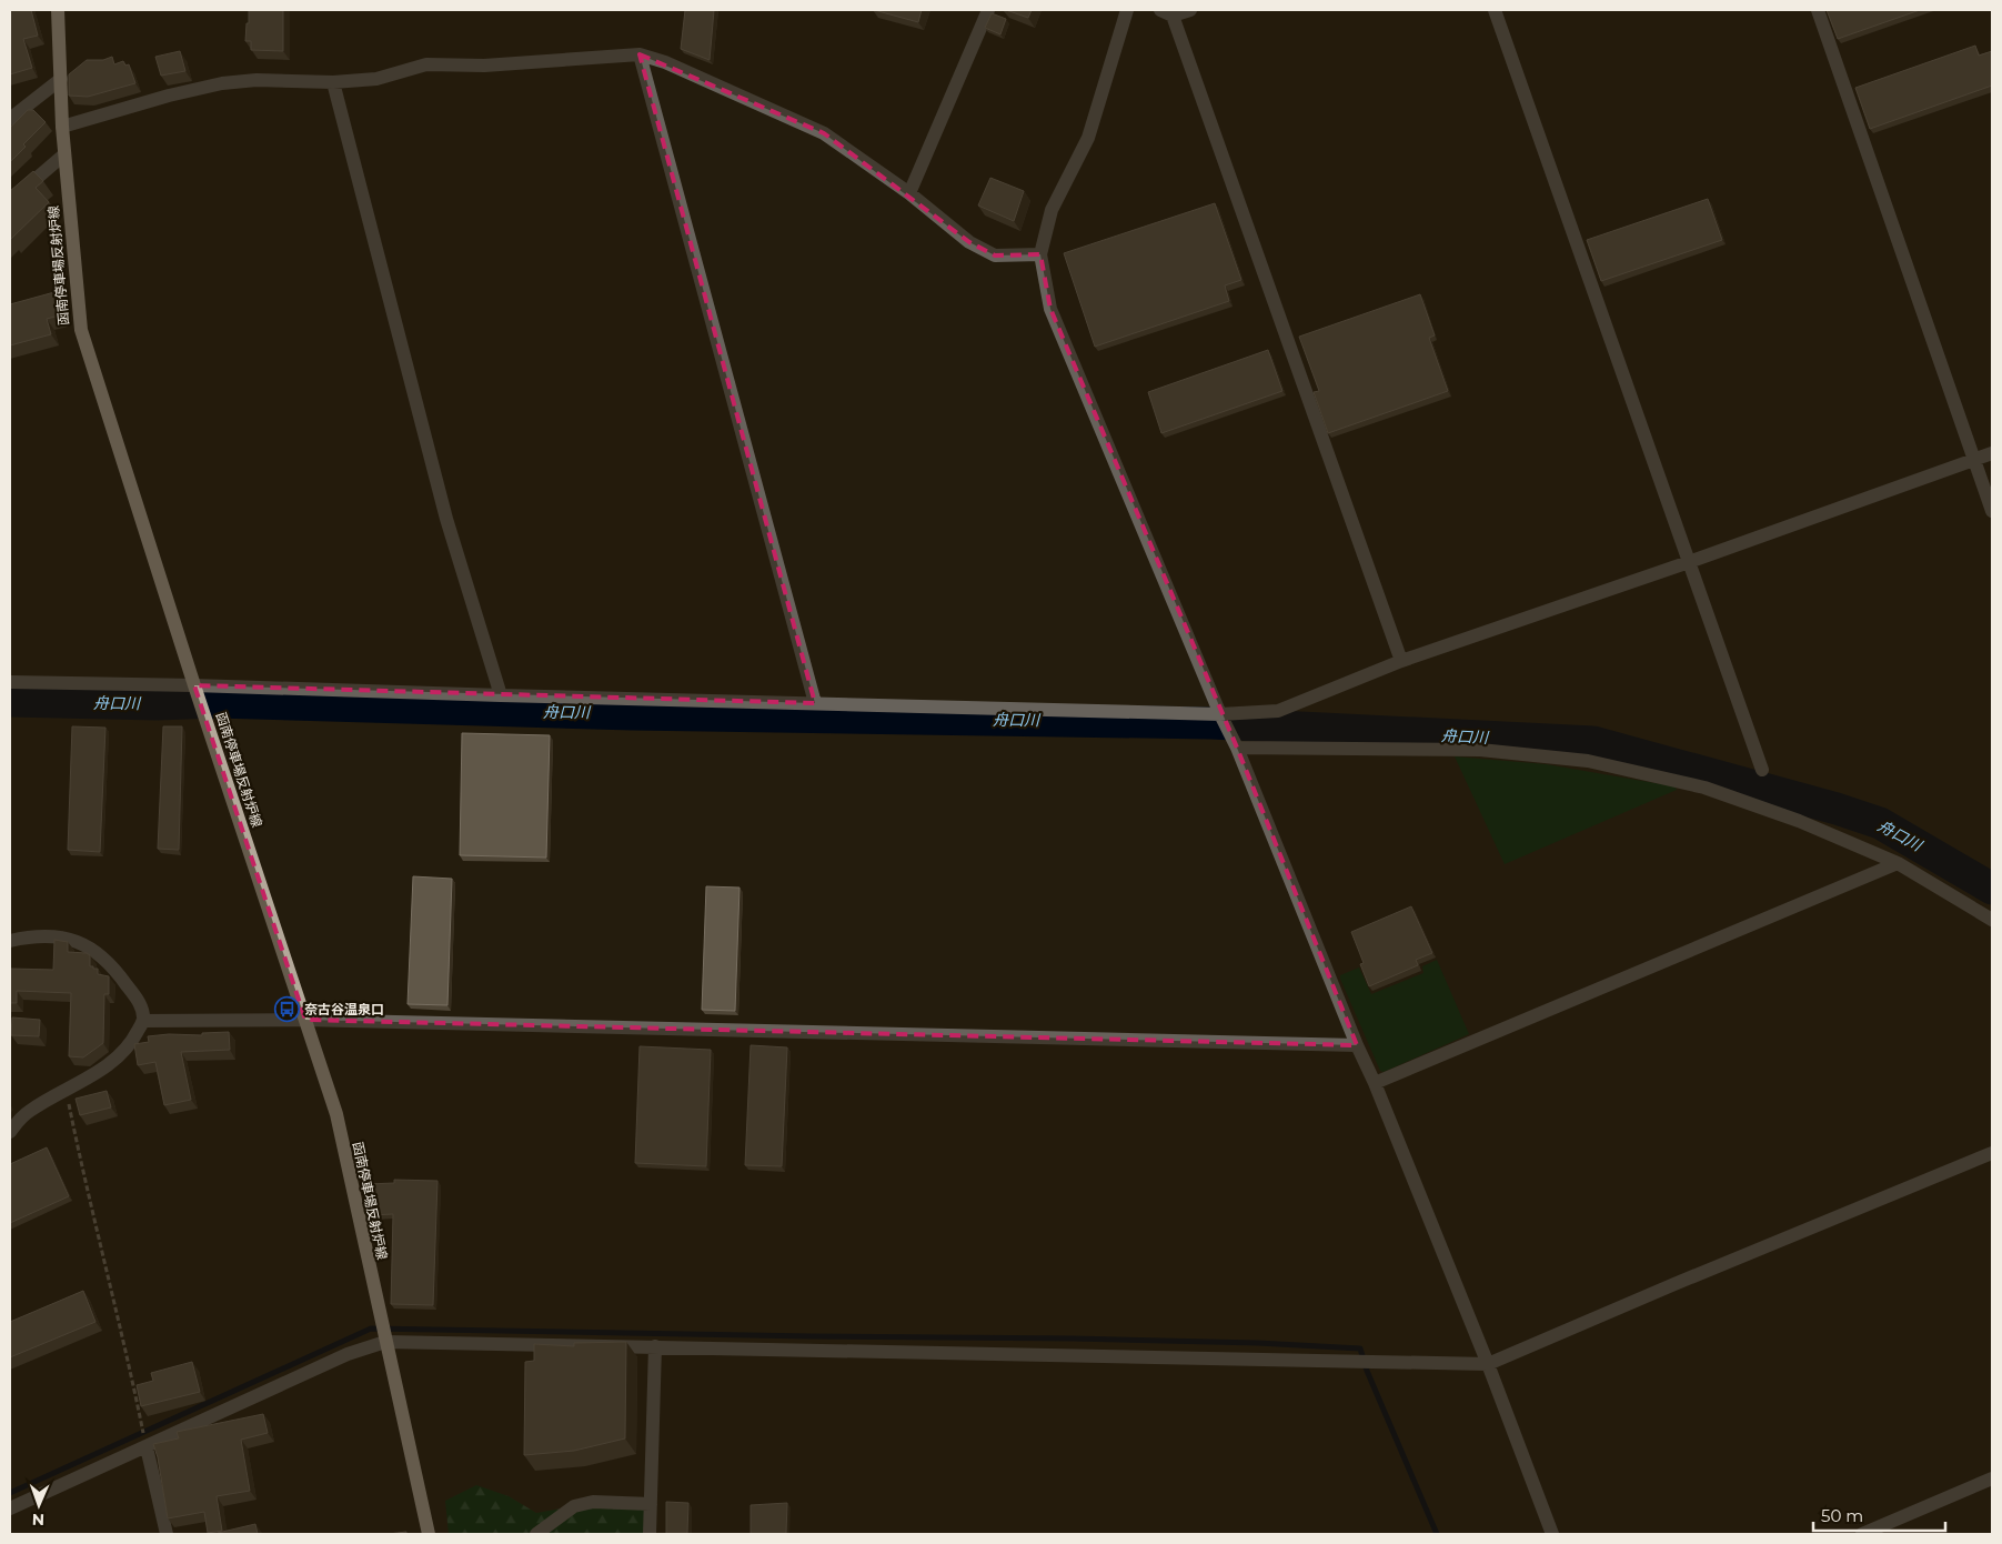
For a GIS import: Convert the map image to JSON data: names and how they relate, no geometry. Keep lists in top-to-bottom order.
{
  "streets": {
    "main road": ["函南停車場反射炉線"]
  },
  "water": ["舟口川"],
  "places": {
    "bus stop": ["奈古谷温泉口"]
  },
  "scale_bar": "50 m",
  "north": "bottom"
}
